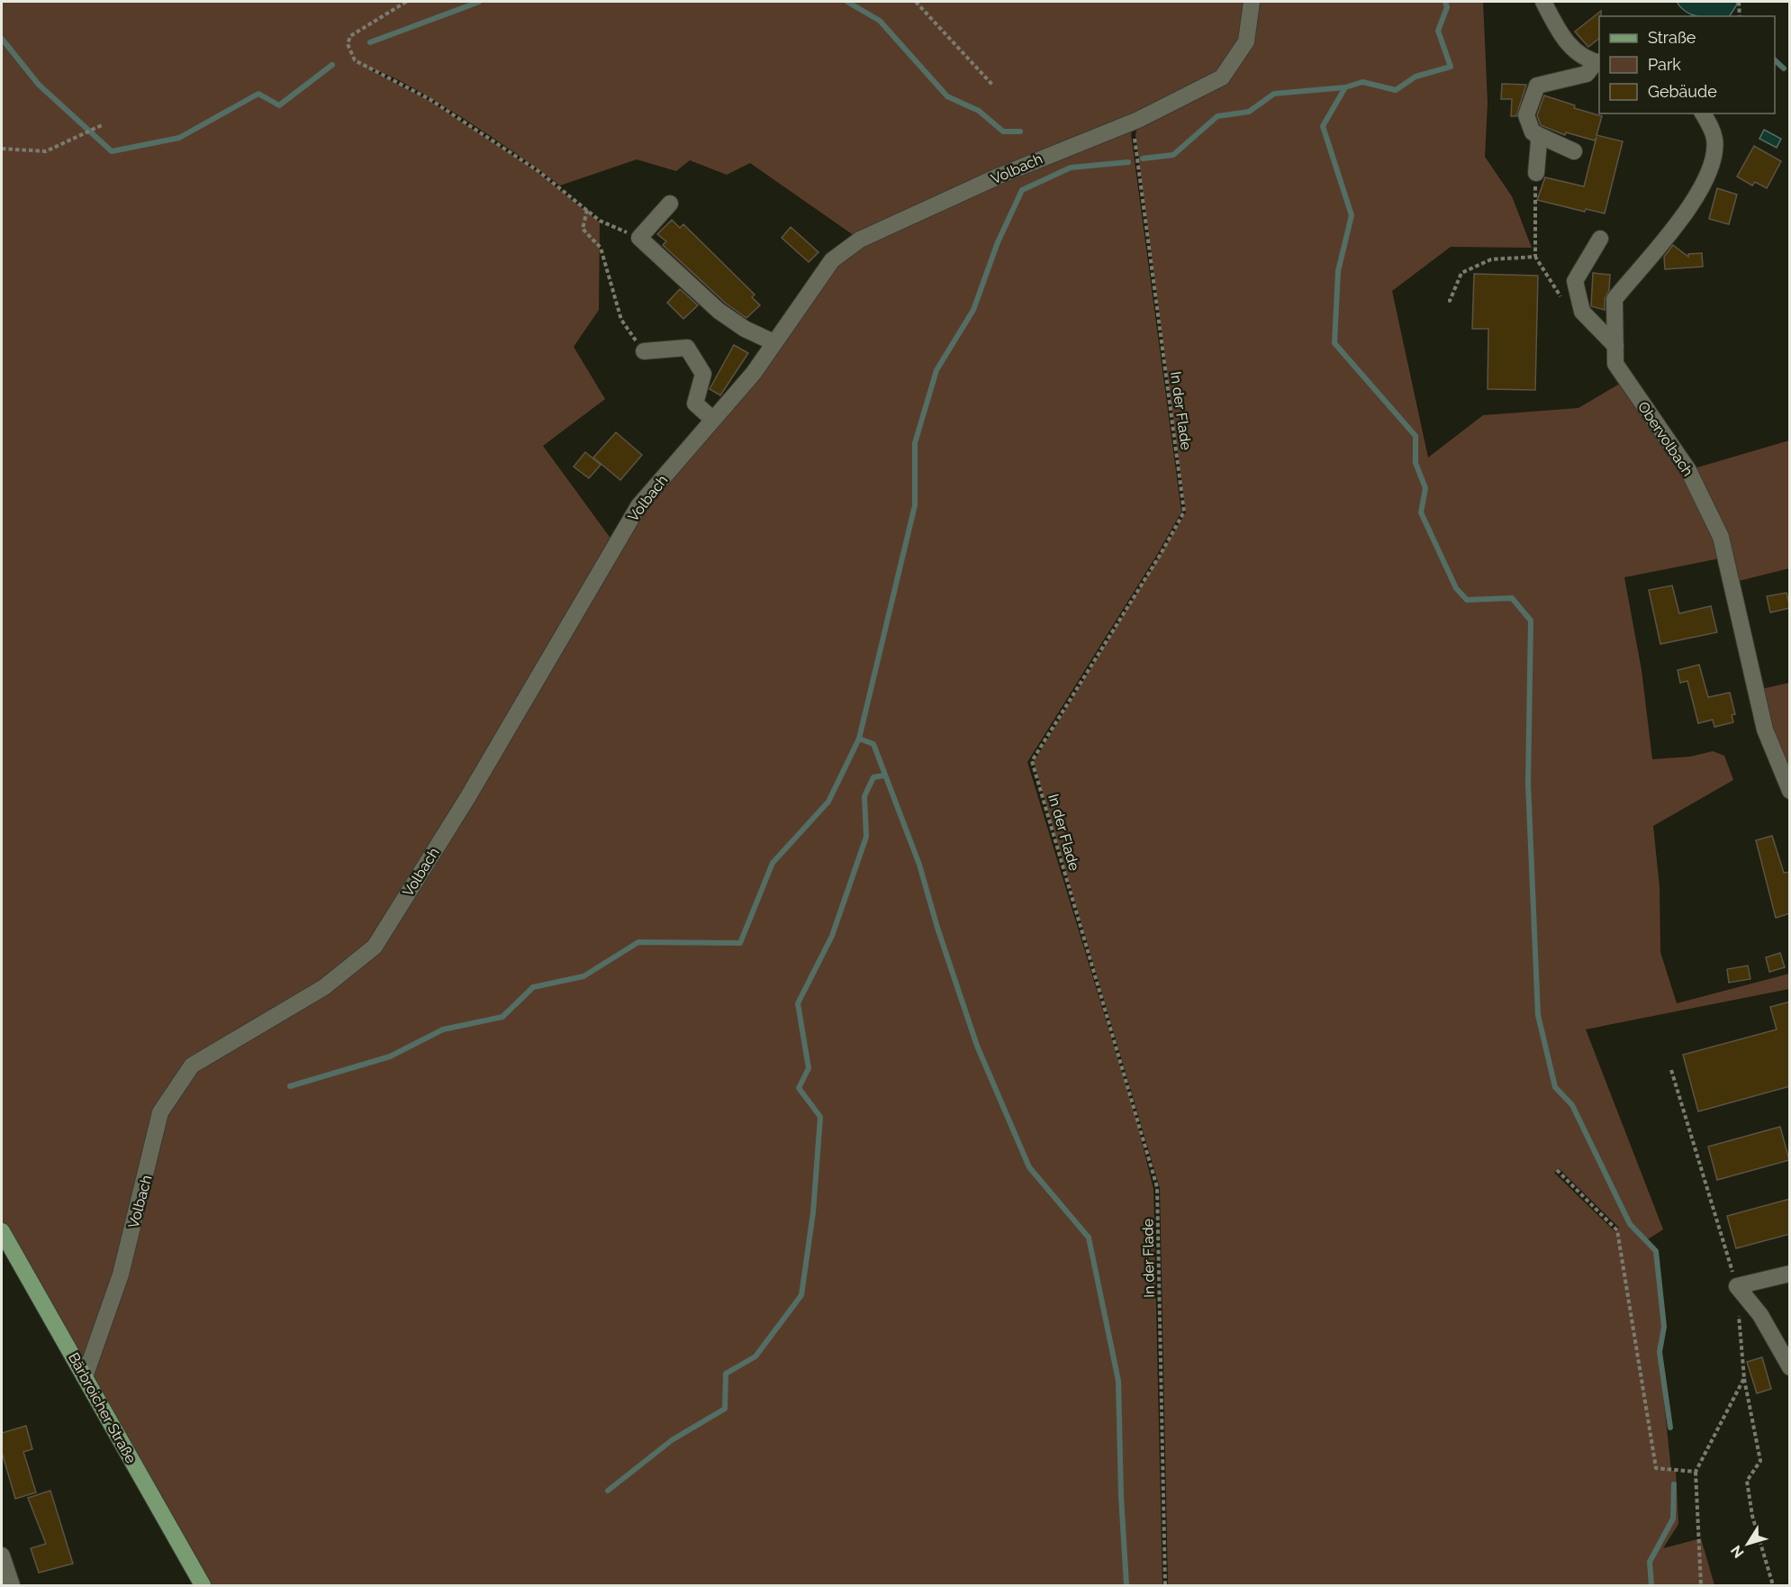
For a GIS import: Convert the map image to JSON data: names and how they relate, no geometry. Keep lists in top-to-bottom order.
{
  "streets": {
    "main road": ["Bärbroicher Straße"],
    "street": ["Volbach", "Obervolbach"],
    "path": ["In der Flade"]
  },
  "crossings": [
    ["Volbach", "In der Flade"],
    ["Volbach", "Bärbroicher Straße"]
  ],
  "legend": ["Straße", "Park", "Gebäude"],
  "north": "bottom left"
}
